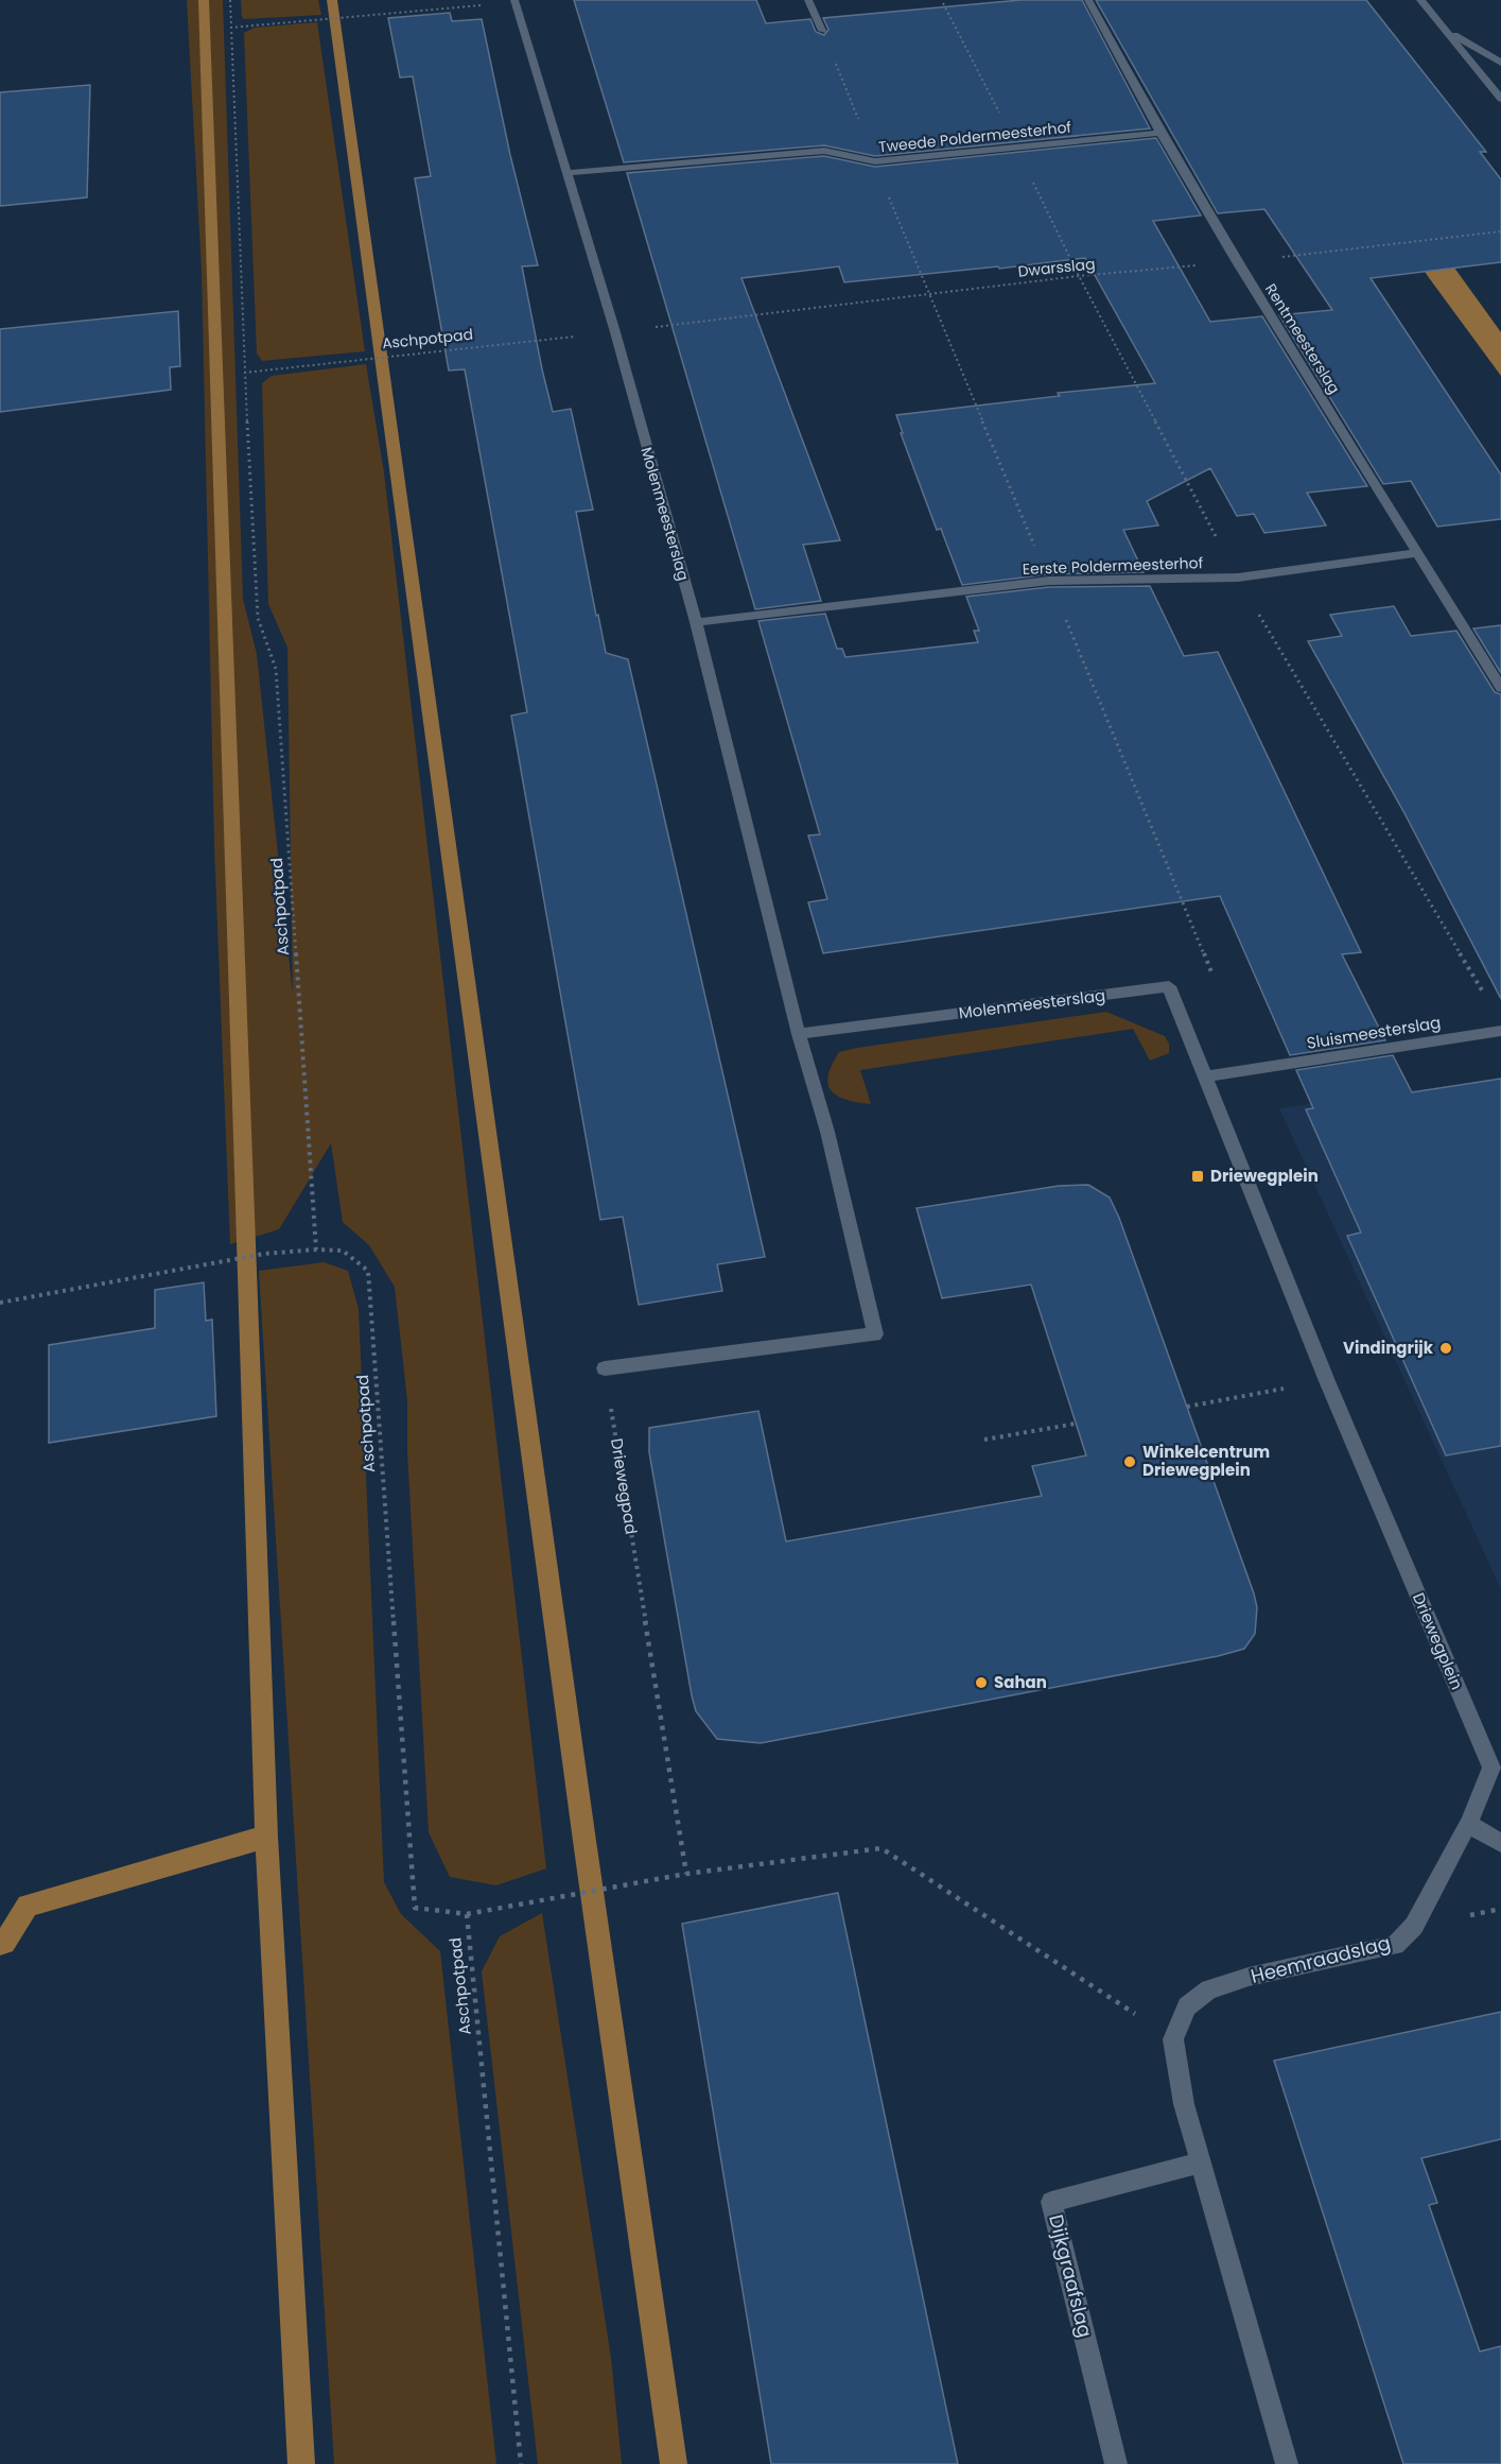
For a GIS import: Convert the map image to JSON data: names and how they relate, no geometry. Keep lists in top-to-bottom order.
{
  "streets": {
    "street": [
      "Tweede Poldermeesterhof",
      "Rentmeesterslag",
      "Molenmeesterslag",
      "Eerste Poldermeesterhof",
      "Sluismeesterslag",
      "Driewegplein",
      "Heemraadslag",
      "Dijkgraafslag"
    ],
    "path": ["Dwarsslag", "Aschpotpad", "Driewegpad"]
  },
  "crossings": [
    ["Tweede Poldermeesterhof", "Rentmeesterslag"],
    ["Tweede Poldermeesterhof", "Molenmeesterslag"],
    ["Dwarsslag", "Aschpotpad"],
    ["Dwarsslag", "Rentmeesterslag"],
    ["Dwarsslag", "Molenmeesterslag"],
    ["Aschpotpad", "Molenmeesterslag"],
    ["Rentmeesterslag", "Eerste Poldermeesterhof"],
    ["Molenmeesterslag", "Eerste Poldermeesterhof"],
    ["Molenmeesterslag", "Sluismeesterslag"],
    ["Molenmeesterslag", "Driewegpad"],
    ["Molenmeesterslag", "Driewegplein"],
    ["Sluismeesterslag", "Driewegplein"],
    ["Driewegplein", "Heemraadslag"]
  ],
  "places": {
    "transit": ["Driewegplein"],
    "other": ["Vindingrijk", "Winkelcentrum Driewegplein", "Sahan"]
  }
}
